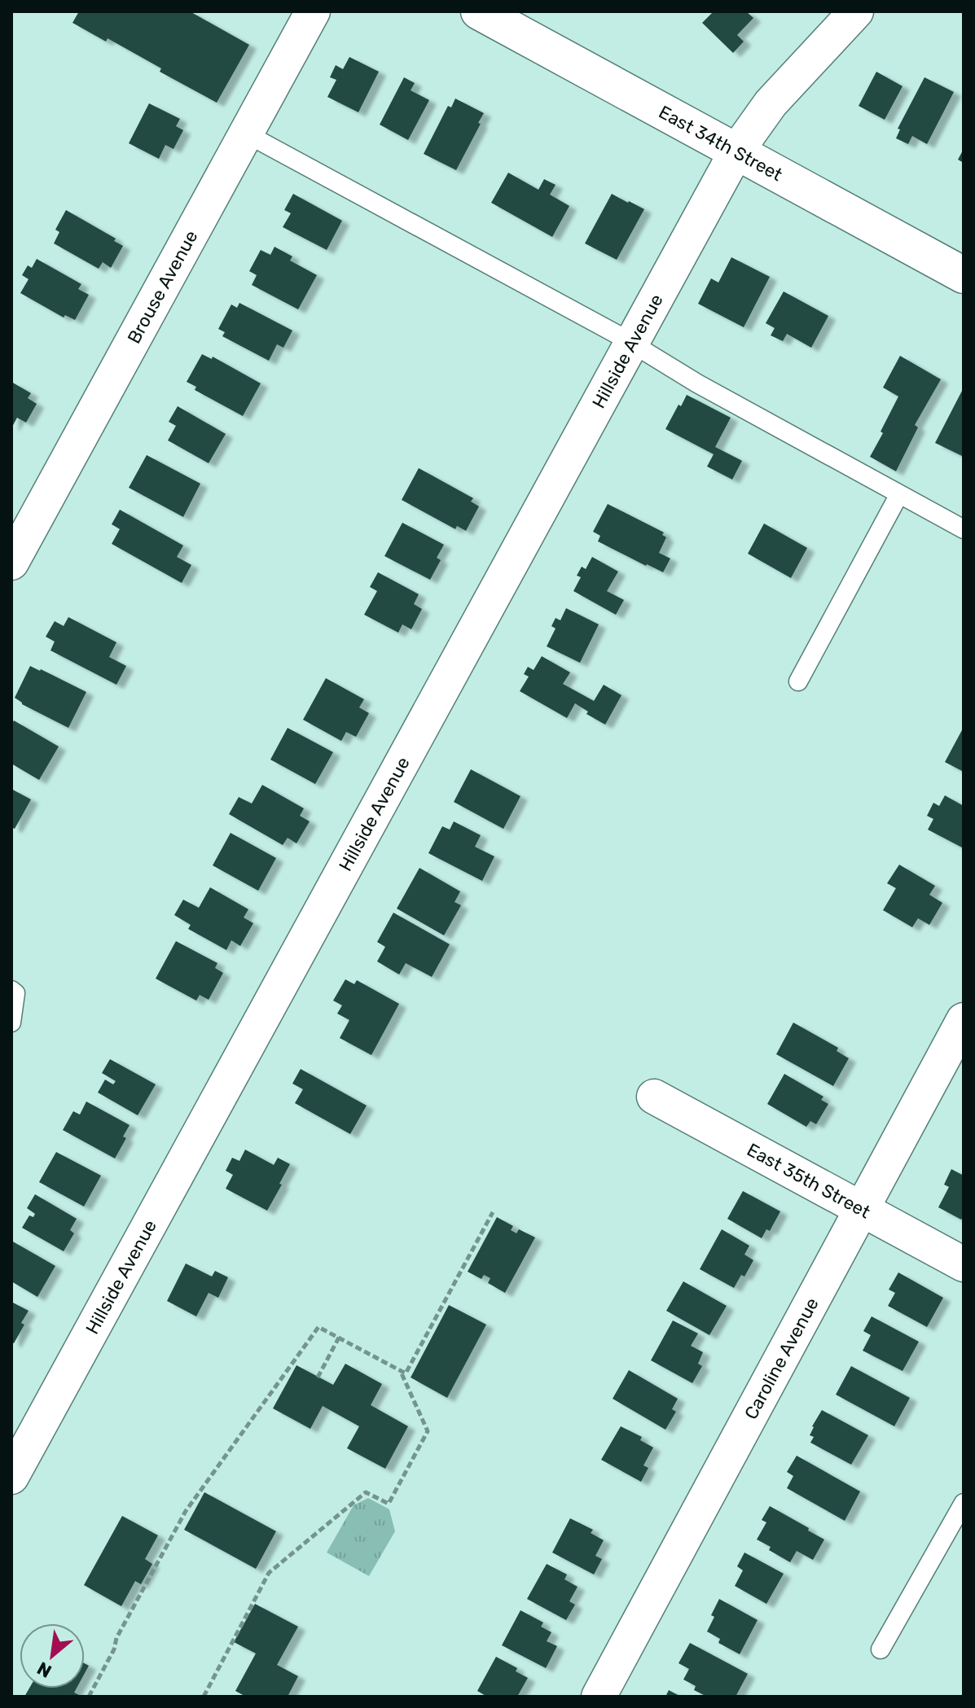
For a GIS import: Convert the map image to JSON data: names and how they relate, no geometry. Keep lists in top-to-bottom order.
{
  "streets": {
    "main road": ["East 34th Street"],
    "street": [
      "Brouse Avenue",
      "Hillside Avenue",
      "East 35th Street",
      "Caroline Avenue"
    ]
  },
  "crossings": [
    ["East 34th Street", "Hillside Avenue"],
    ["East 35th Street", "Caroline Avenue"]
  ],
  "north": "bottom left"
}
